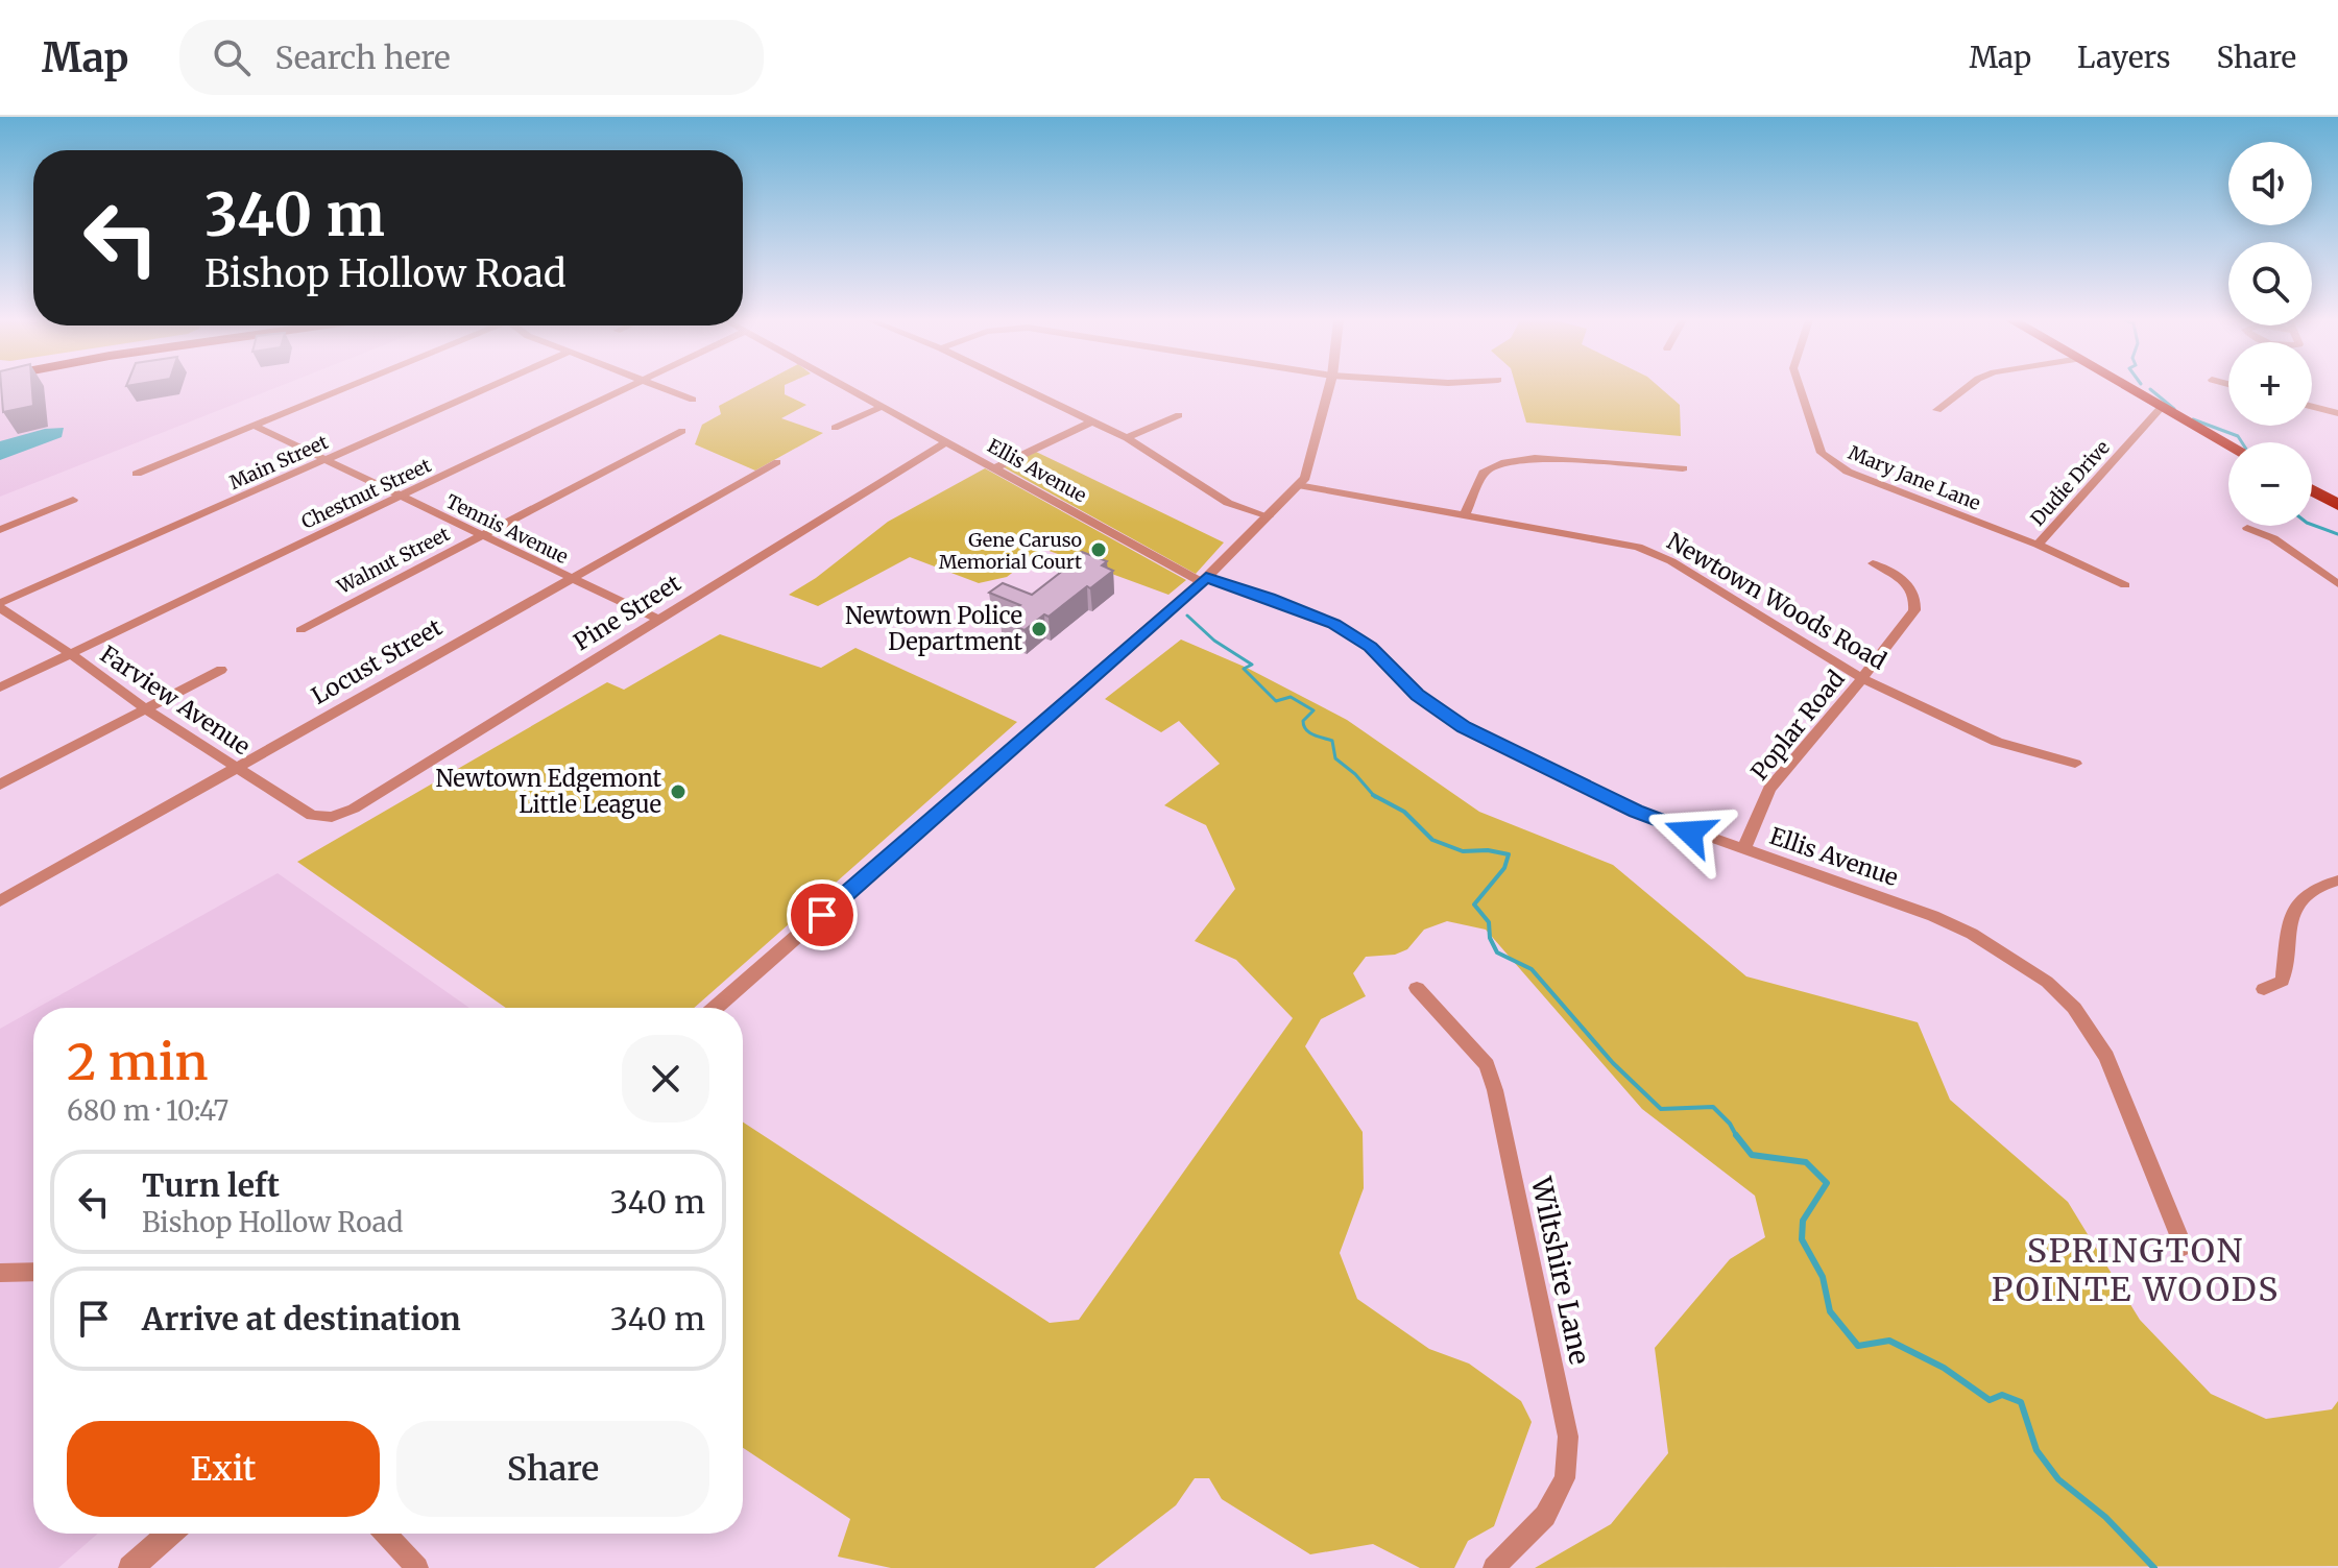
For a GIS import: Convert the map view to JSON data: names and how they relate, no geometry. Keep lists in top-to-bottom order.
{
  "streets": {
    "street": [
      "Main Street",
      "Ellis Avenue",
      "Mary Jane Lane",
      "Dudie Drive",
      "Chestnut Street",
      "Tennis Avenue",
      "Walnut Street",
      "Newtown Woods Road",
      "Pine Street",
      "Locust Street",
      "Farview Avenue",
      "Poplar Road",
      "Wiltshire Lane"
    ]
  },
  "crossings": [
    ["Main Street", "Tennis Avenue"],
    ["Main Street", "Farview Avenue"],
    ["Ellis Avenue", "Pine Street"],
    ["Ellis Avenue", "Poplar Road"],
    ["Mary Jane Lane", "Dudie Drive"],
    ["Chestnut Street", "Tennis Avenue"],
    ["Chestnut Street", "Farview Avenue"],
    ["Tennis Avenue", "Walnut Street"],
    ["Tennis Avenue", "Pine Street"],
    ["Tennis Avenue", "Locust Street"],
    ["Newtown Woods Road", "Poplar Road"],
    ["Pine Street", "Farview Avenue"],
    ["Locust Street", "Farview Avenue"]
  ],
  "districts": ["SPRINGTON POINTE WOODS"],
  "places": ["Gene Caruso Memorial Court", "Newtown Police Department", "Newtown Edgemont Little League"],
  "page": {
    "header": "Map",
    "search": "Search here",
    "nav": ["Map", "Layers", "Share"],
    "map_buttons": ["+", "−"],
    "turn": ["340 m", "Bishop Hollow Road"],
    "heading": ["2 min", "680 m · 10:47"],
    "list": [
      {
        "name": "Turn left",
        "note": "Bishop Hollow Road",
        "value": "340 m"
      },
      {
        "name": "Arrive at destination",
        "value": "340 m"
      }
    ],
    "buttons": ["Exit", "Share"]
  }
}
